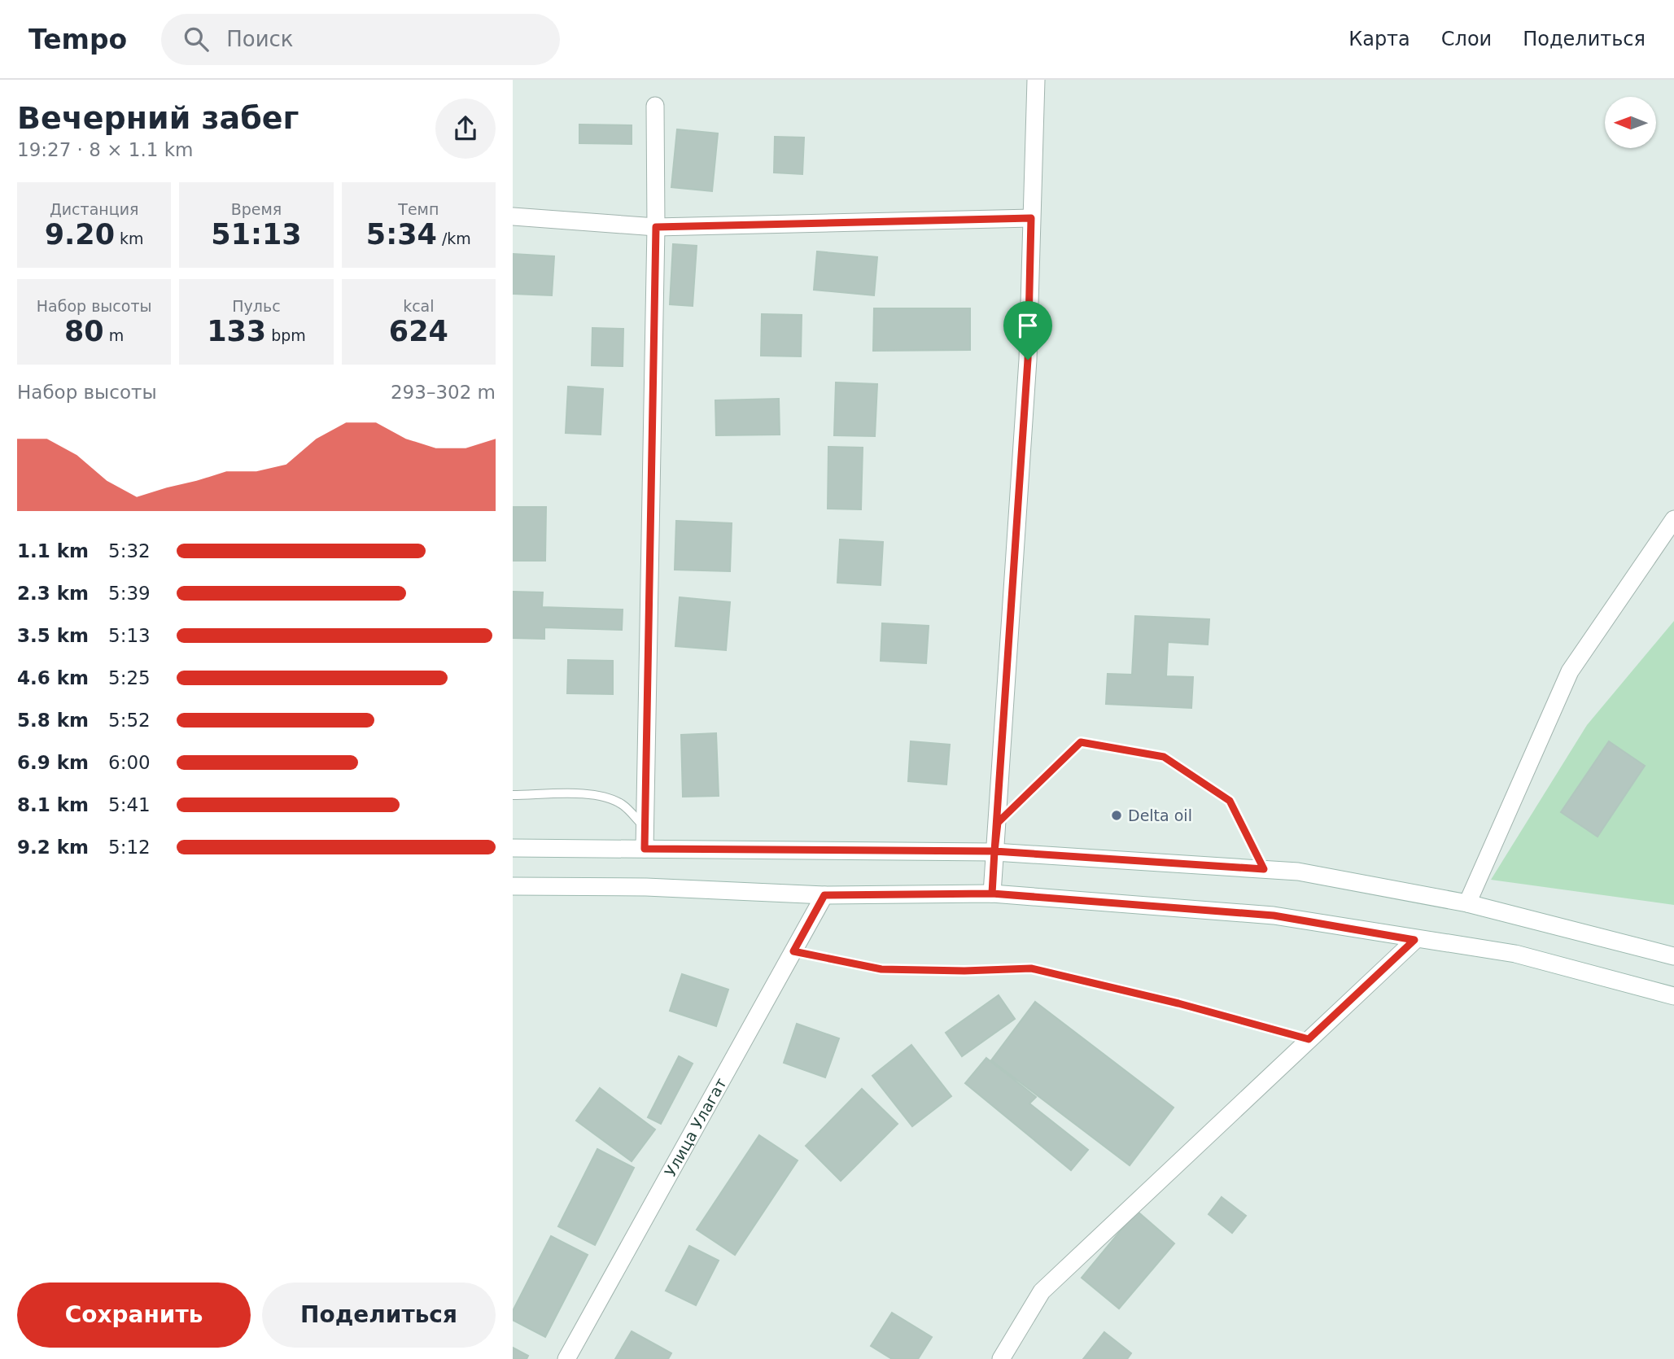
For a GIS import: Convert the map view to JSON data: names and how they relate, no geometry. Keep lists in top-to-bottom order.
{
  "streets": {
    "street": ["Улица Улагат"]
  },
  "places": ["Delta oil"],
  "north": "left",
  "page": {
    "header": "Tempo",
    "search": "Поиск",
    "nav": ["Карта", "Слои", "Поделиться"],
    "heading": ["Вечерний забег", "19:27 · 8 × 1.1 km"],
    "stats": [
      ["Дистанция", "9.20 km"],
      ["Время", "51:13"],
      ["Темп", "5:34 /km"],
      ["Набор высоты", "80 m"],
      ["Пульс", "133 bpm"],
      ["kcal", "624"]
    ],
    "chart": ["Набор высоты", "293–302 m"],
    "list": [
      {
        "name": "1.1 km",
        "note": "5:32"
      },
      {
        "name": "2.3 km",
        "note": "5:39"
      },
      {
        "name": "3.5 km",
        "note": "5:13"
      },
      {
        "name": "4.6 km",
        "note": "5:25"
      },
      {
        "name": "5.8 km",
        "note": "5:52"
      },
      {
        "name": "6.9 km",
        "note": "6:00"
      },
      {
        "name": "8.1 km",
        "note": "5:41"
      },
      {
        "name": "9.2 km",
        "note": "5:12"
      }
    ],
    "buttons": ["Сохранить", "Поделиться"]
  }
}
